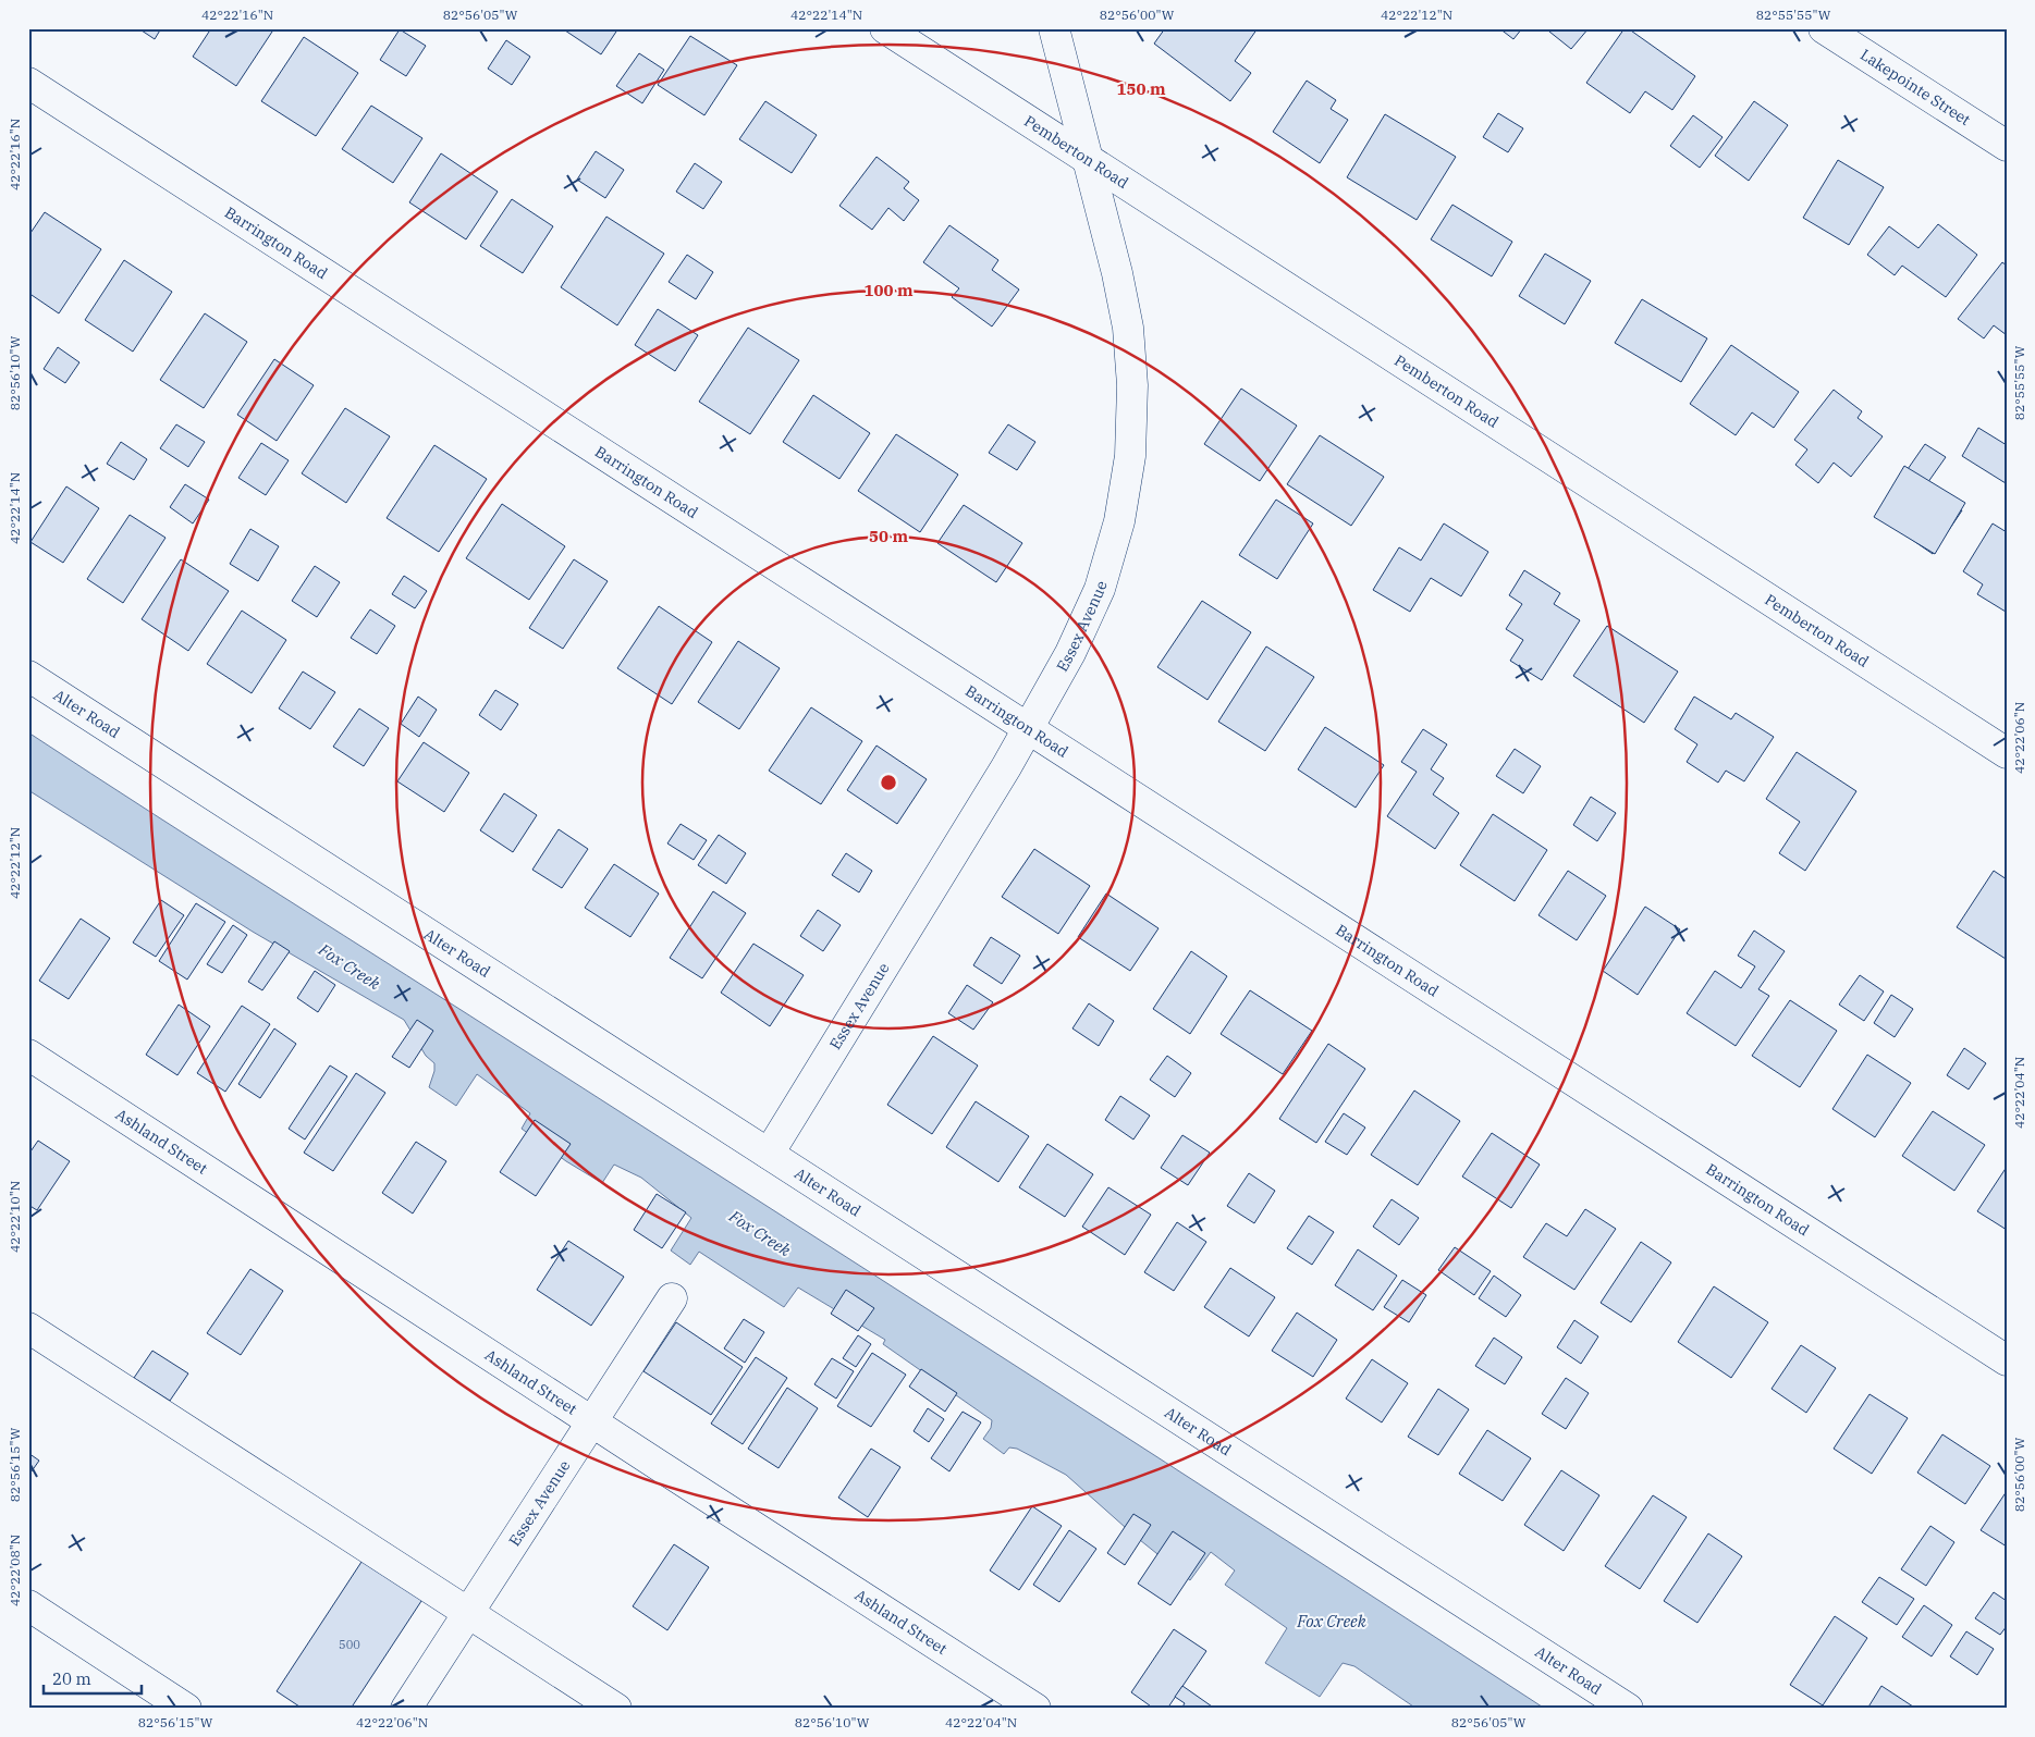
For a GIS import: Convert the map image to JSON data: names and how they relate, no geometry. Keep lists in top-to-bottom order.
{
  "streets": {
    "street": [
      "Lakepointe Street",
      "Pemberton Road",
      "Barrington Road",
      "Essex Avenue",
      "Alter Road",
      "Ashland Street"
    ]
  },
  "crossings": [
    ["Pemberton Road", "Essex Avenue"],
    ["Barrington Road", "Essex Avenue"],
    ["Essex Avenue", "Alter Road"],
    ["Essex Avenue", "Ashland Street"]
  ],
  "water": ["Fox Creek"],
  "house_numbers": ["500"],
  "scale_bar": "20 m",
  "coordinates": [
    "42°22'16\"N",
    "82°56'05\"W",
    "42°22'14\"N",
    "82°56'00\"W",
    "42°22'12\"N",
    "82°55'55\"W",
    "82°56'10\"W",
    "42°22'06\"N",
    "42°22'04\"N",
    "42°22'10\"N",
    "82°56'15\"W",
    "42°22'08\"N"
  ],
  "rings": ["150 m", "100 m", "50 m"]
}
